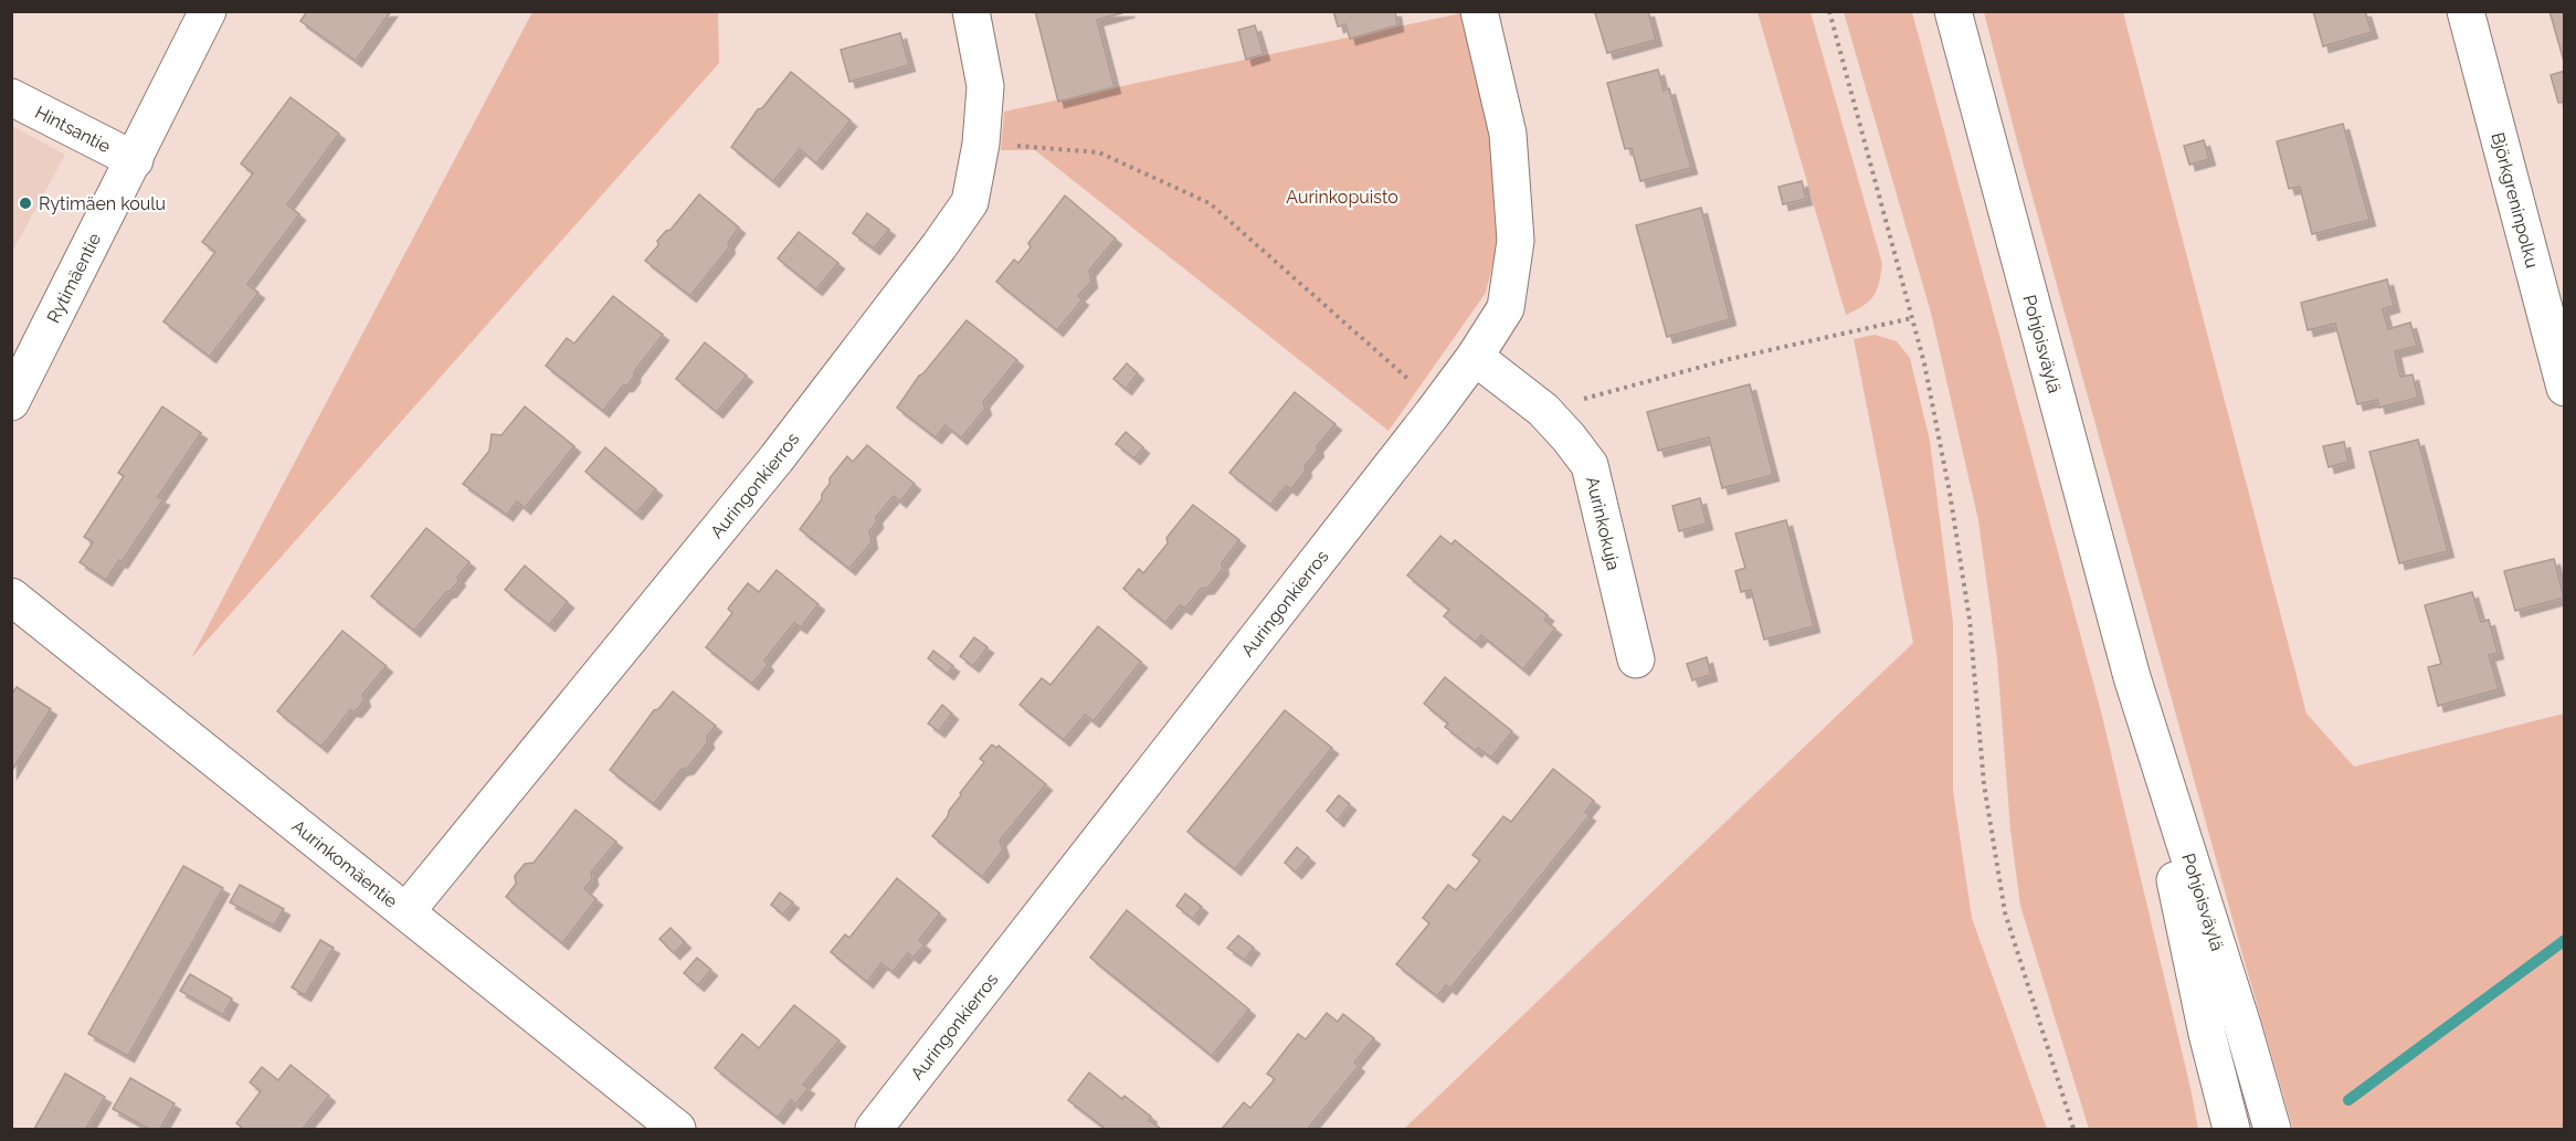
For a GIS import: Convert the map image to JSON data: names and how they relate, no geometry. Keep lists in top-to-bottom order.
{
  "streets": {
    "street": [
      "Hintsantie",
      "Björkgreninpolku",
      "Rytimäentie",
      "Pohjoisväylä",
      "Auringonkierros",
      "Aurinkokuja",
      "Aurinkomäentie"
    ]
  },
  "crossings": [
    ["Hintsantie", "Rytimäentie"],
    ["Auringonkierros", "Aurinkokuja"],
    ["Auringonkierros", "Aurinkomäentie"]
  ],
  "parks": ["Aurinkopuisto"],
  "places": ["Rytimäen koulu"]
}
